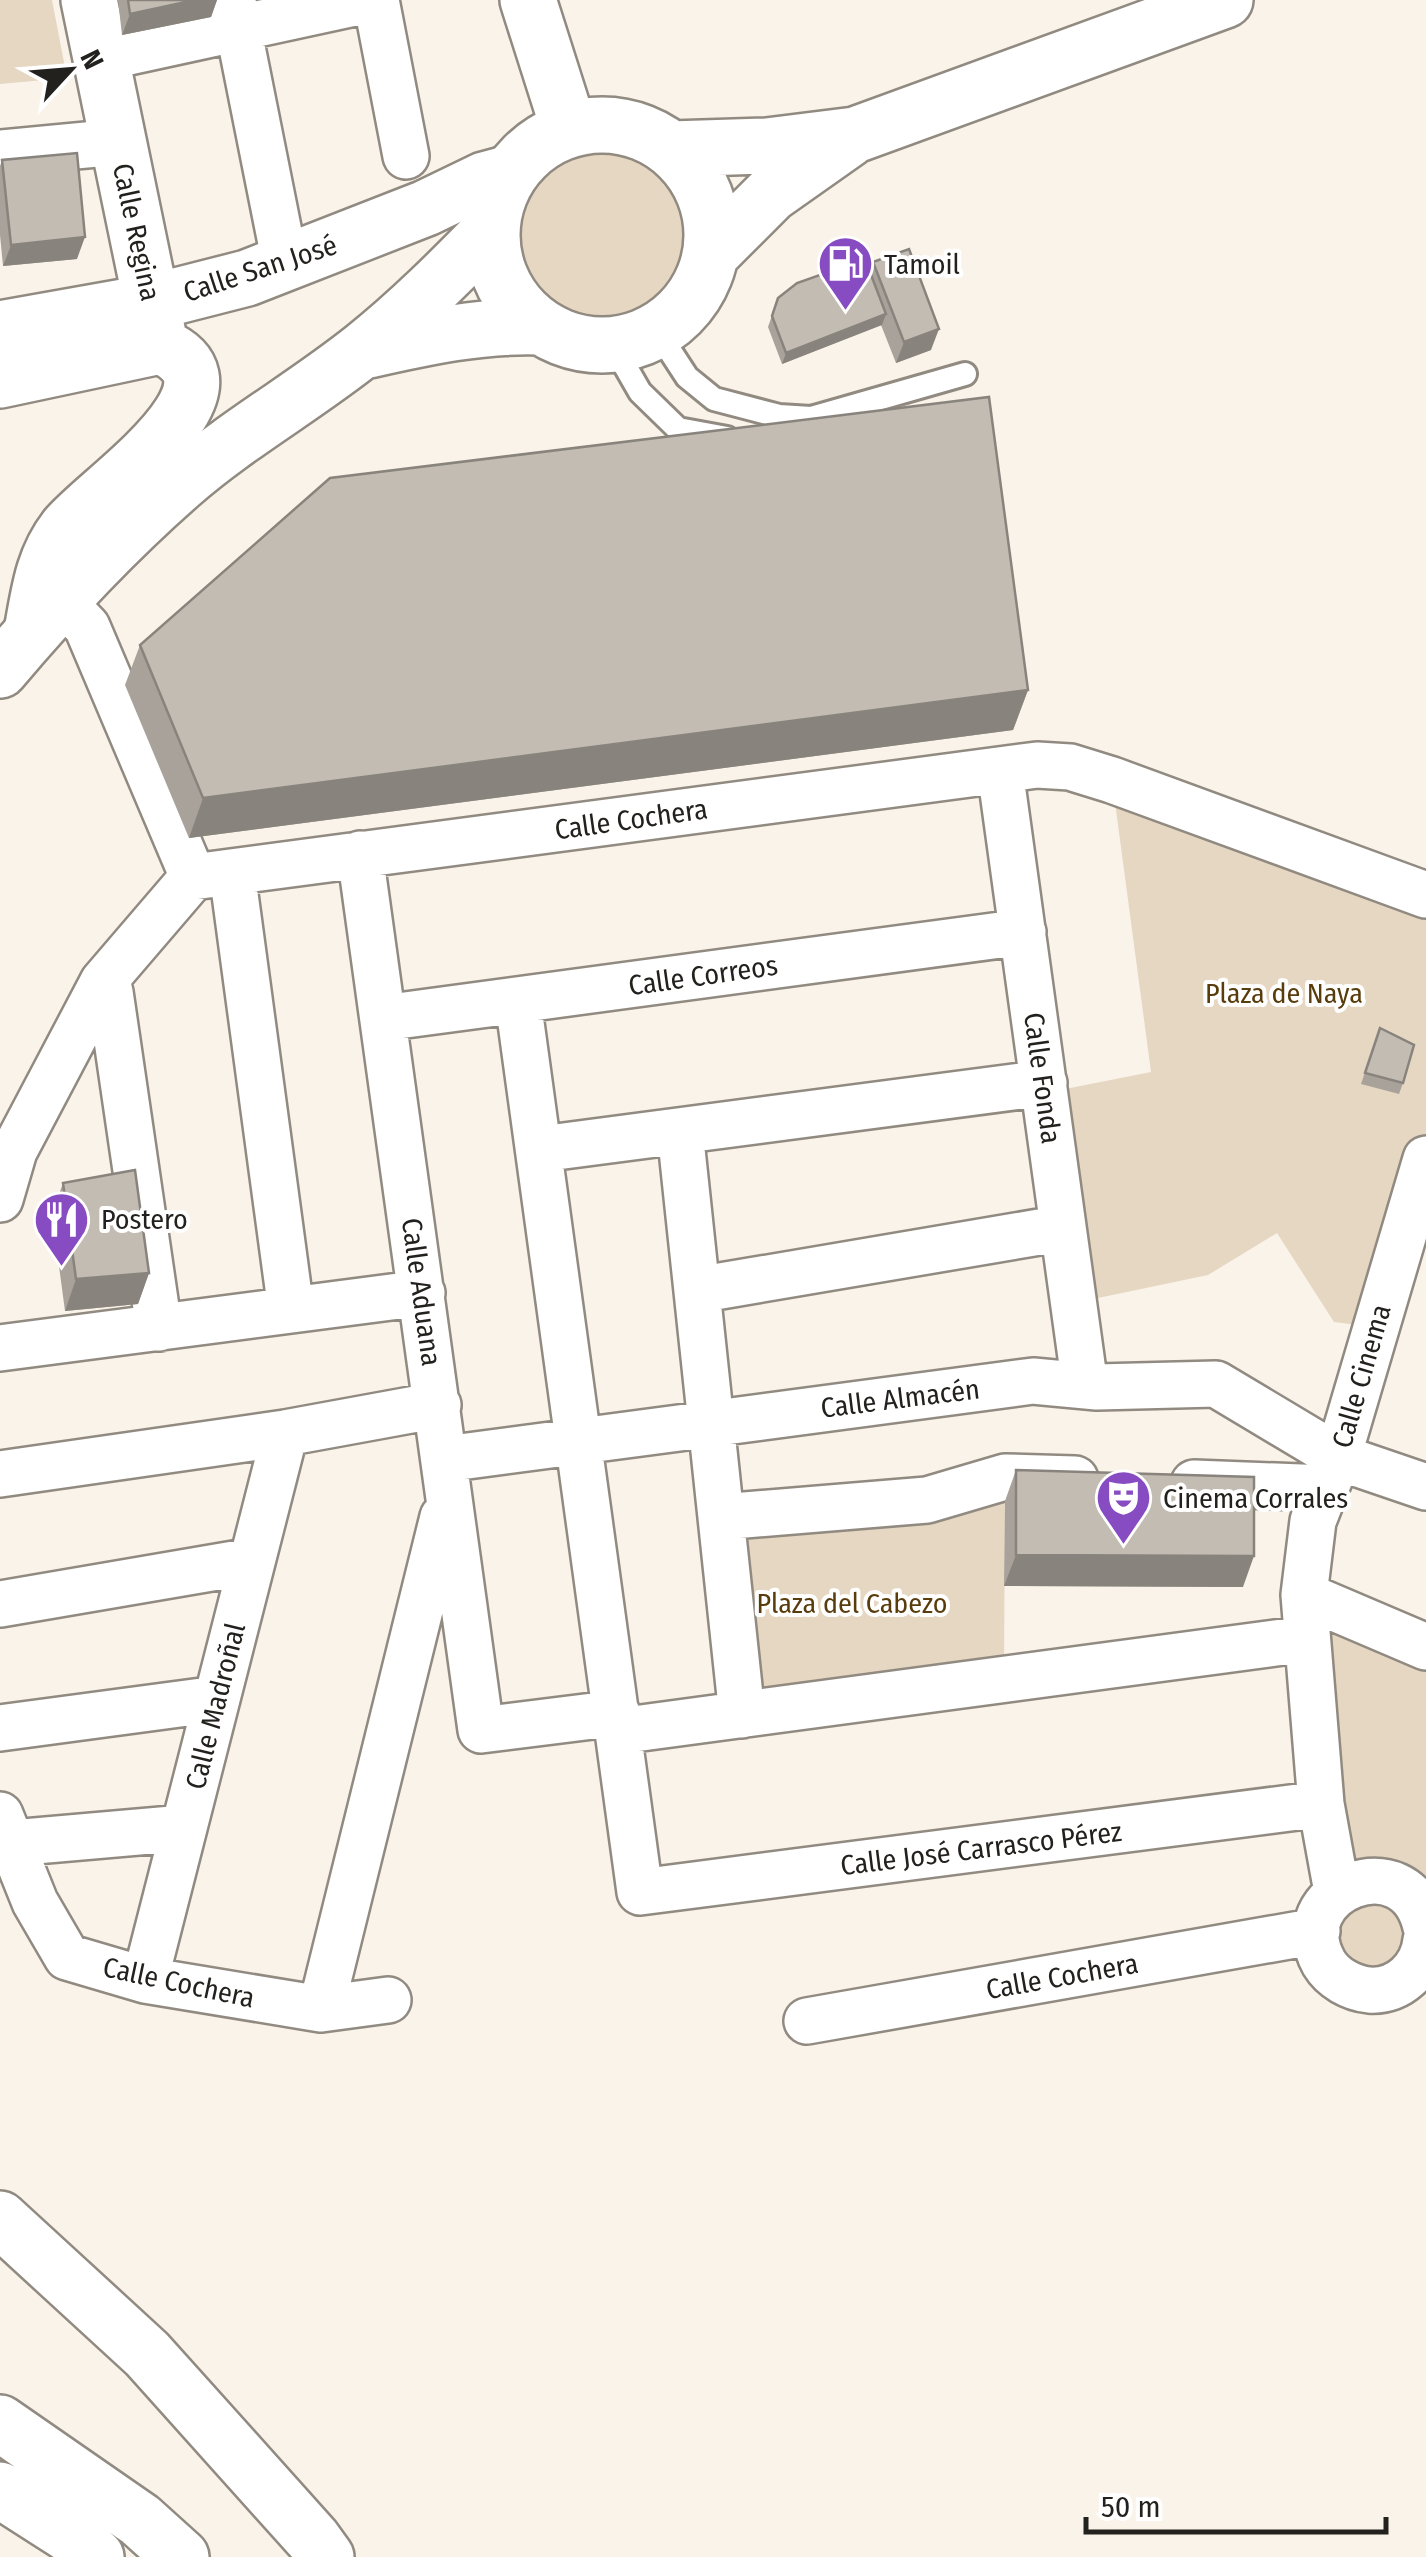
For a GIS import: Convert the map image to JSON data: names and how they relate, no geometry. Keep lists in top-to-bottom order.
{
  "streets": {
    "main road": ["Calle Regina", "Calle San José"],
    "street": [
      "Calle Cochera",
      "Calle Correos",
      "Calle Fonda",
      "Calle Aduana",
      "Calle Cinema",
      "Calle Almacén",
      "Calle Madroñal",
      "Calle José Carrasco Pérez"
    ]
  },
  "crossings": [
    ["Calle Regina", "Calle San José"],
    ["Calle Cochera", "Calle Fonda"],
    ["Calle Cochera", "Calle Aduana"],
    ["Calle Cochera", "Calle Cinema"],
    ["Calle Cochera", "Calle Madroñal"],
    ["Calle Correos", "Calle Fonda"],
    ["Calle Correos", "Calle Aduana"],
    ["Calle Fonda", "Calle Almacén"],
    ["Calle Aduana", "Calle Almacén"],
    ["Calle Aduana", "Calle José Carrasco Pérez"],
    ["Calle Cinema", "Calle Almacén"],
    ["Calle Cinema", "Calle José Carrasco Pérez"]
  ],
  "parks": ["Plaza de Naya", "Plaza del Cabezo"],
  "places": {
    "fuel station": ["Tamoil"],
    "restaurant": ["Postero"],
    "theatre": ["Cinema Corrales"]
  },
  "scale_bar": "50 m",
  "north": "top right"
}
